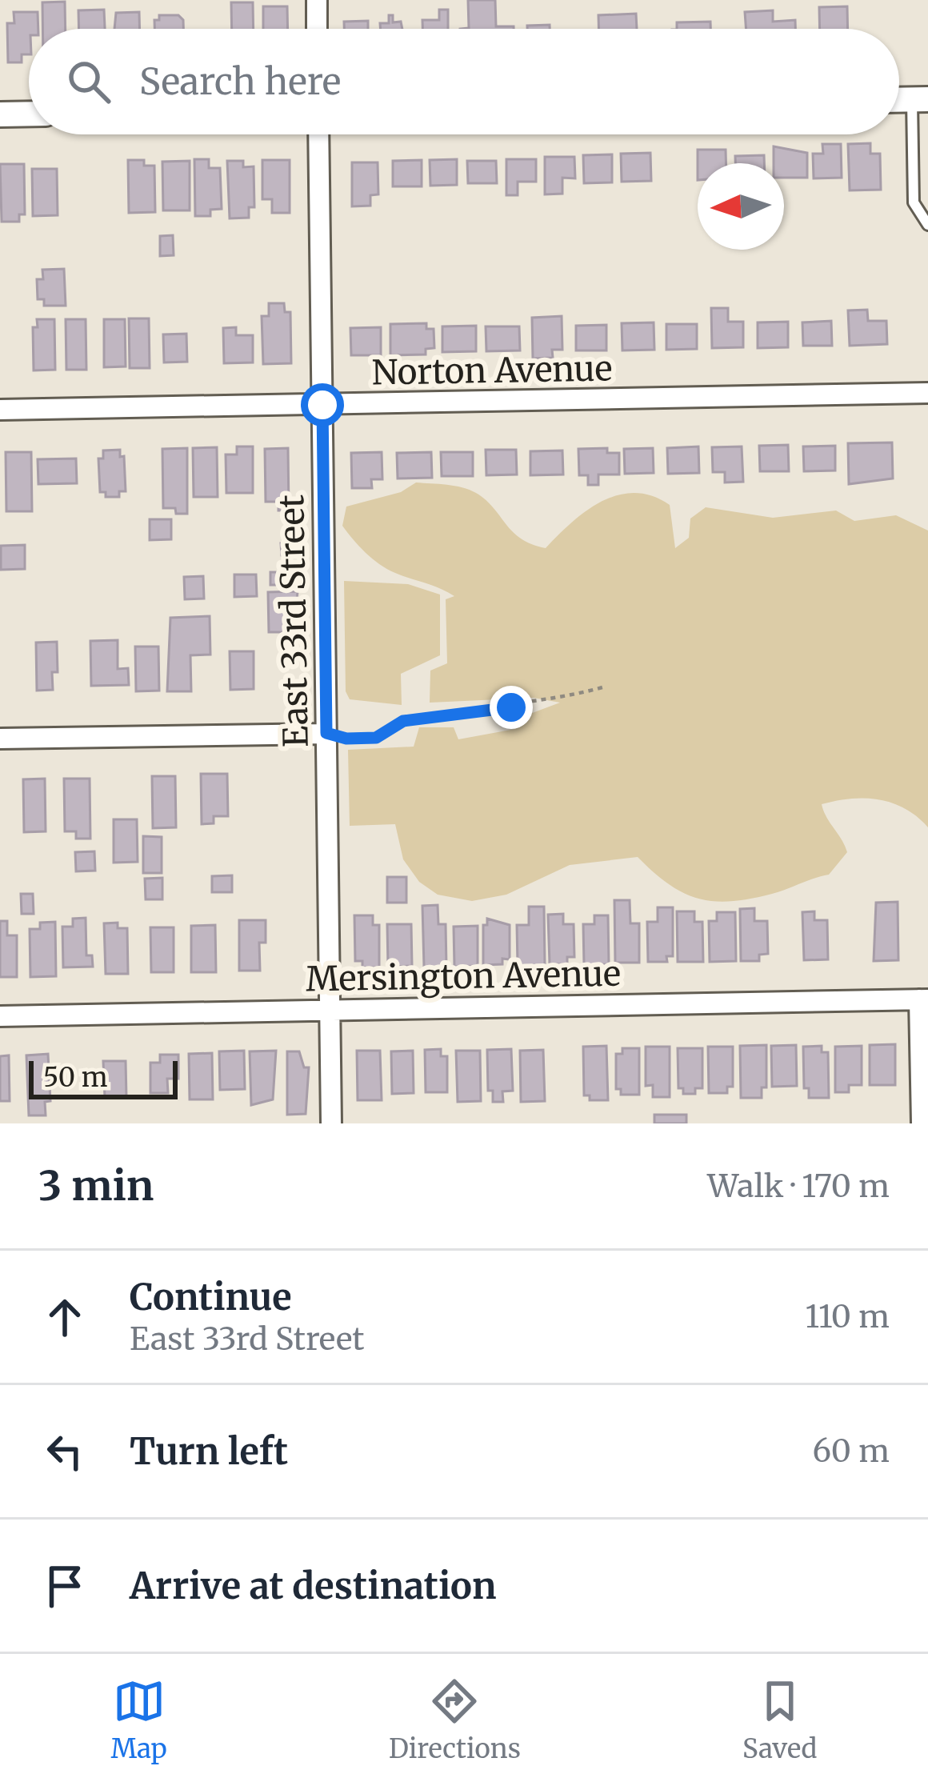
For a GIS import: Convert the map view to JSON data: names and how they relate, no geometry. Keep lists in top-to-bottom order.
{
  "streets": {
    "street": ["Norton Avenue", "East 33rd Street", "Mersington Avenue"]
  },
  "crossings": [
    ["Norton Avenue", "East 33rd Street"],
    ["East 33rd Street", "Mersington Avenue"]
  ],
  "scale_bar": "50 m",
  "north": "left",
  "page": {
    "search": "Search here",
    "scale": "50 m",
    "heading": ["3 min", "Walk · 170 m"],
    "list": [
      ["Continue", "East 33rd Street", "110 m"],
      ["Turn left", "60 m"],
      "Arrive at destination"
    ],
    "nav": ["Map", "Directions", "Saved"]
  }
}
